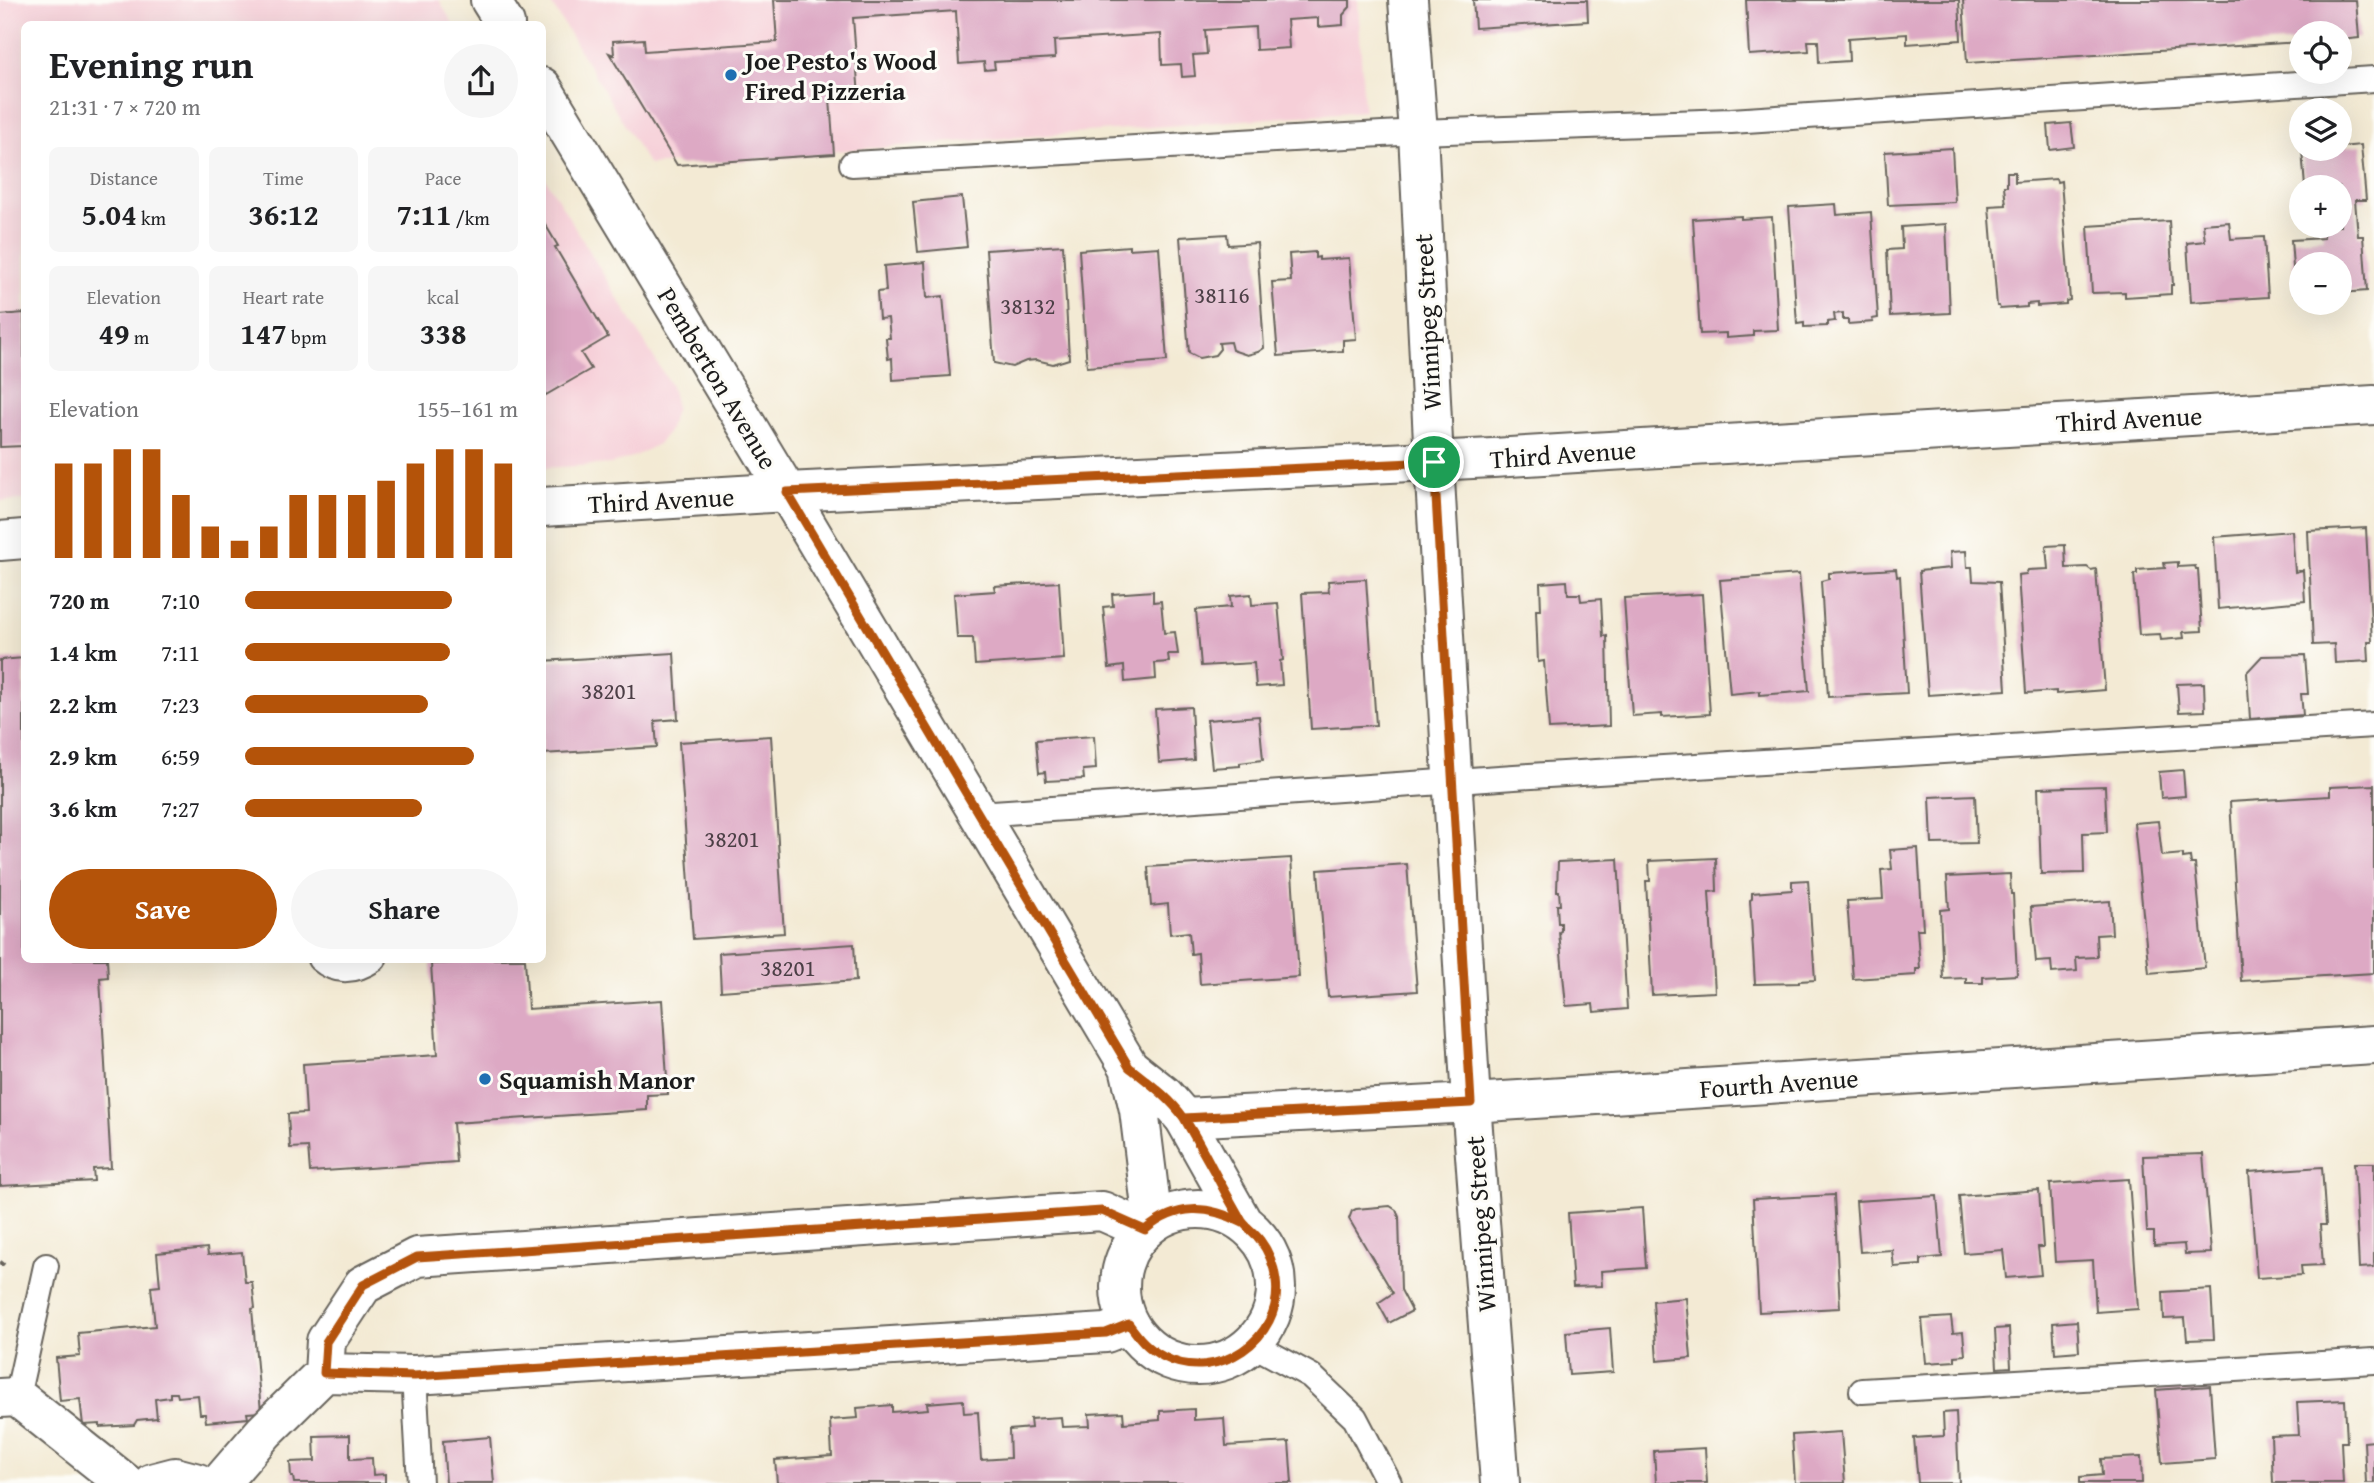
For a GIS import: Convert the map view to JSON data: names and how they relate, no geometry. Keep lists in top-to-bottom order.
{
  "streets": {
    "street": [
      "Winnipeg Street",
      "Pemberton Avenue",
      "Third Avenue",
      "Fourth Avenue"
    ]
  },
  "crossings": [
    ["Winnipeg Street", "Third Avenue"],
    ["Winnipeg Street", "Fourth Avenue"],
    ["Pemberton Avenue", "Third Avenue"],
    ["Pemberton Avenue", "Fourth Avenue"]
  ],
  "places": ["Joe Pesto's Wood Fired Pizzeria", "Squamish Manor"],
  "house_numbers": [
    "38116",
    "38132",
    "38201",
    "38201",
    "38201"
  ],
  "page": {
    "map_buttons": ["+", "−"],
    "heading": ["Evening run", "21:31 · 7 × 720 m"],
    "stats": [
      ["Distance", "5.04 km"],
      ["Time", "36:12"],
      ["Pace", "7:11 /km"],
      ["Elevation", "49 m"],
      ["Heart rate", "147 bpm"],
      ["kcal", "338"]
    ],
    "chart": ["Elevation", "155–161 m"],
    "list": [
      {
        "name": "720 m",
        "note": "7:10"
      },
      {
        "name": "1.4 km",
        "note": "7:11"
      },
      {
        "name": "2.2 km",
        "note": "7:23"
      },
      {
        "name": "2.9 km",
        "note": "6:59"
      },
      {
        "name": "3.6 km",
        "note": "7:27"
      }
    ],
    "buttons": ["Save", "Share"]
  }
}
